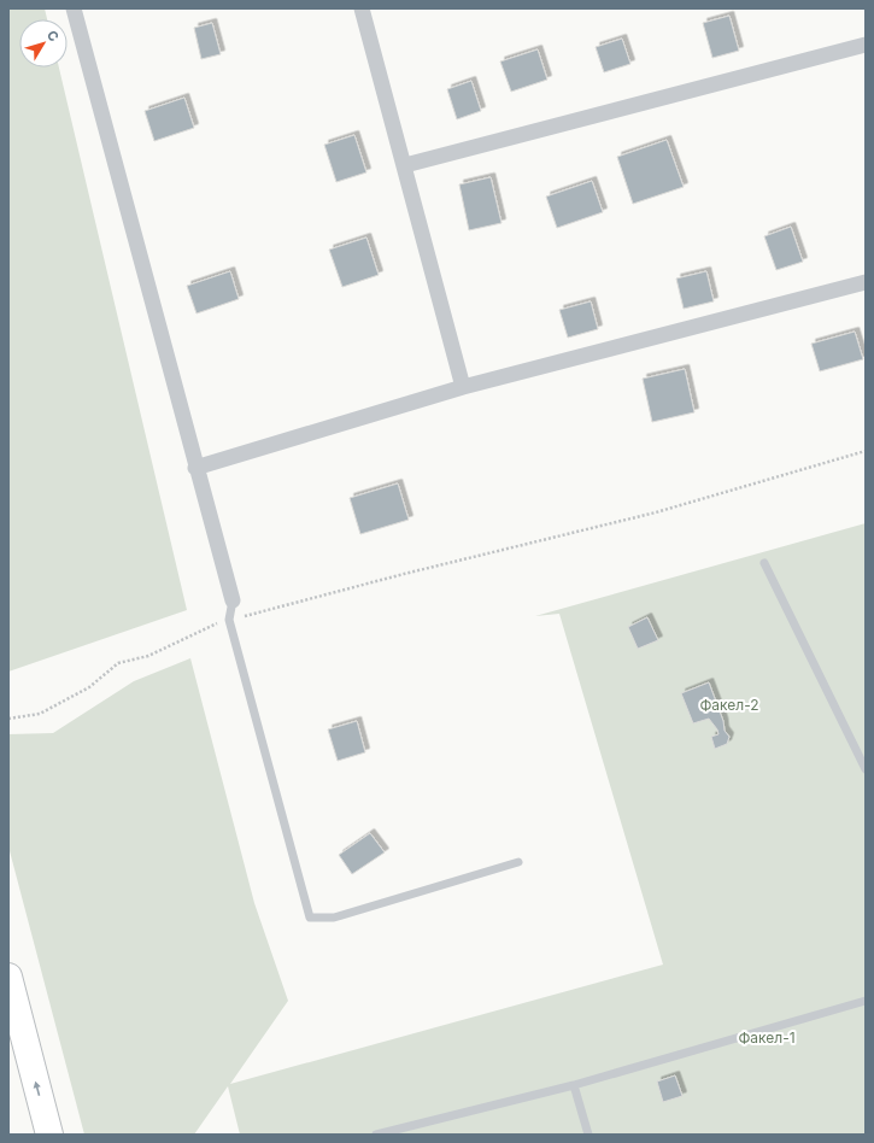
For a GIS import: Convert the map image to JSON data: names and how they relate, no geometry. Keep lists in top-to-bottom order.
{
  "parks": ["Факел-2", "Факел-1"],
  "north": "top right"
}
